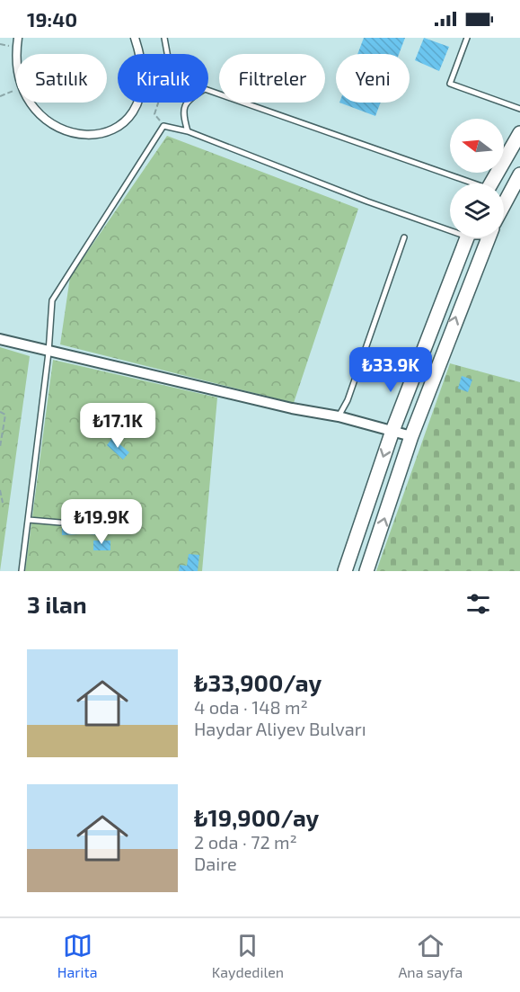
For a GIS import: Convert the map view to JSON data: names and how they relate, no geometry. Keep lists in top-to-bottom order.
{
  "north": "left",
  "page": {
    "status": "19:40",
    "chip": [
      "Satılık",
      "Kiralık",
      "Filtreler",
      "Yeni"
    ],
    "price": ["₺33.9K", "₺17.1K", "₺19.9K"],
    "heading": "3 ilan",
    "list": [
      {
        "name": "₺33,900/ay",
        "note": "4 oda · 148 m² · Haydar Aliyev Bulvarı"
      },
      {
        "name": "₺19,900/ay",
        "note": "2 oda · 72 m² · Daire"
      }
    ],
    "tabs": ["Harita", "Kaydedilen", "Ana sayfa"]
  }
}
